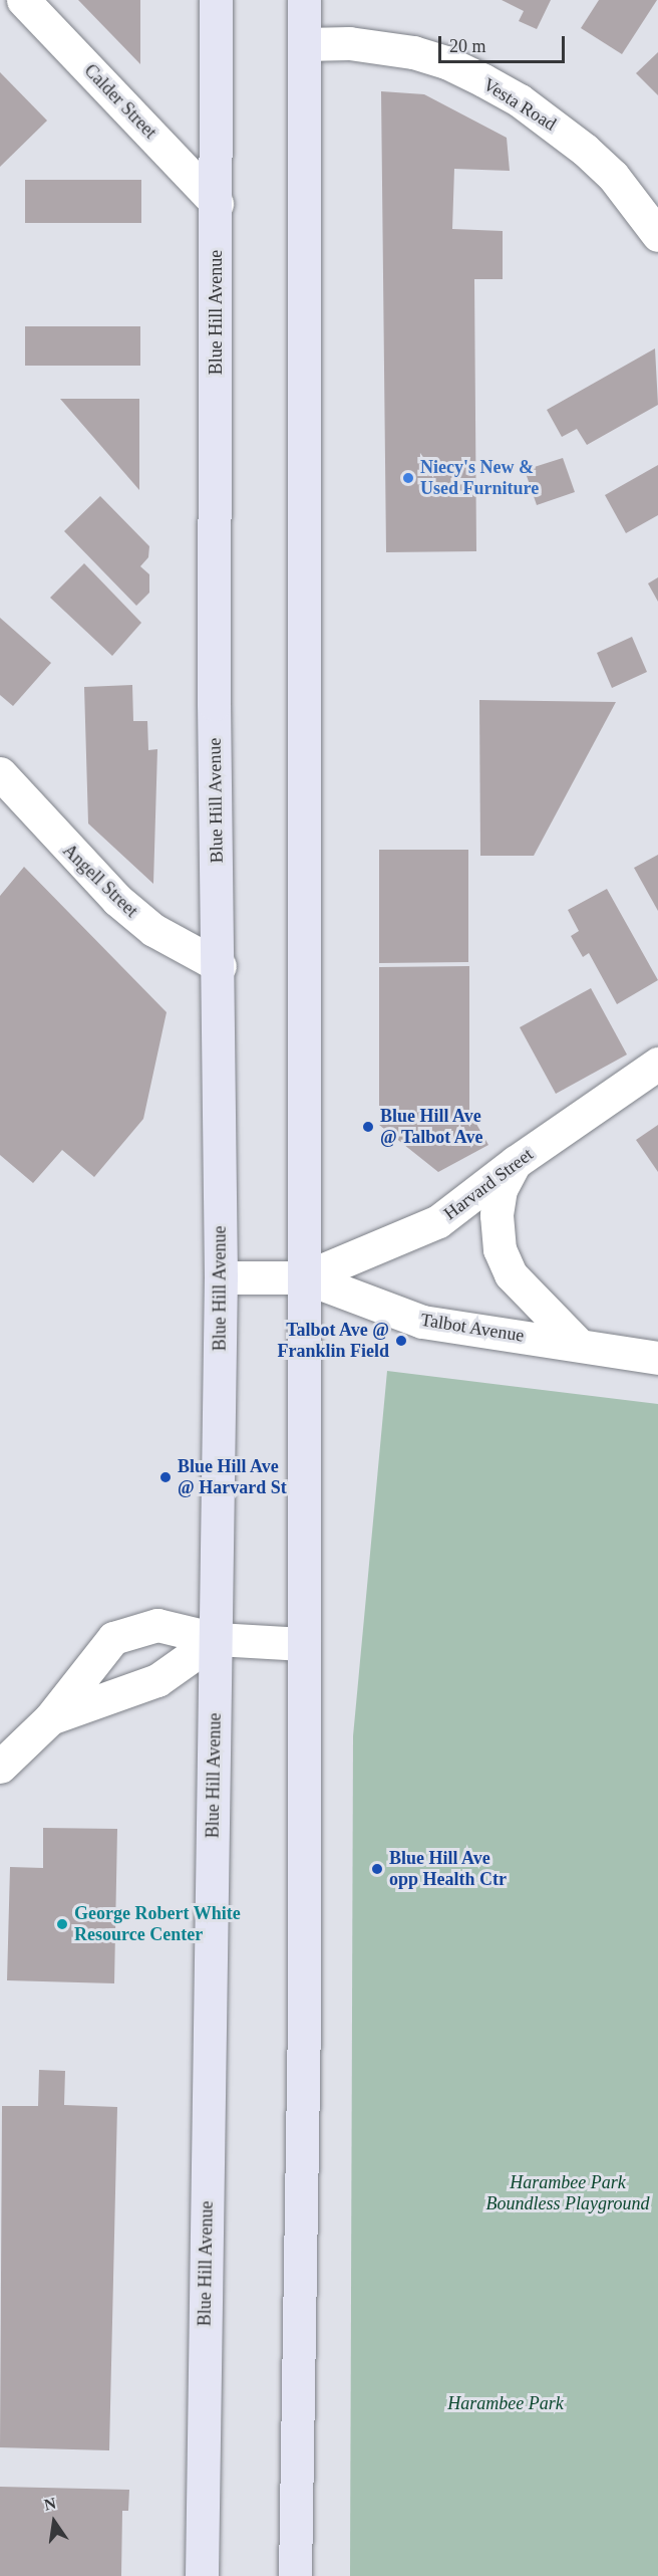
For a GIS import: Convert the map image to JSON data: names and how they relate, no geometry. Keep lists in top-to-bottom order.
{
  "streets": {
    "main road": [
      "Calder Street",
      "Vesta Road",
      "Blue Hill Avenue",
      "Angell Street",
      "Harvard Street",
      "Talbot Avenue"
    ]
  },
  "crossings": [
    ["Calder Street", "Blue Hill Avenue"],
    ["Blue Hill Avenue", "Angell Street"],
    ["Blue Hill Avenue", "Talbot Avenue"],
    ["Harvard Street", "Talbot Avenue"]
  ],
  "parks": ["Harambee Park Boundless Playground", "Harambee Park"],
  "places": [
    "Niecy's New & Used Furniture",
    "Blue Hill Ave @ Talbot Ave",
    "Talbot Ave @ Franklin Field",
    "Blue Hill Ave @ Harvard St",
    "Blue Hill Ave opp Health Ctr",
    "George Robert White Resource Center"
  ],
  "scale_bar": "20 m",
  "north": "top"
}
